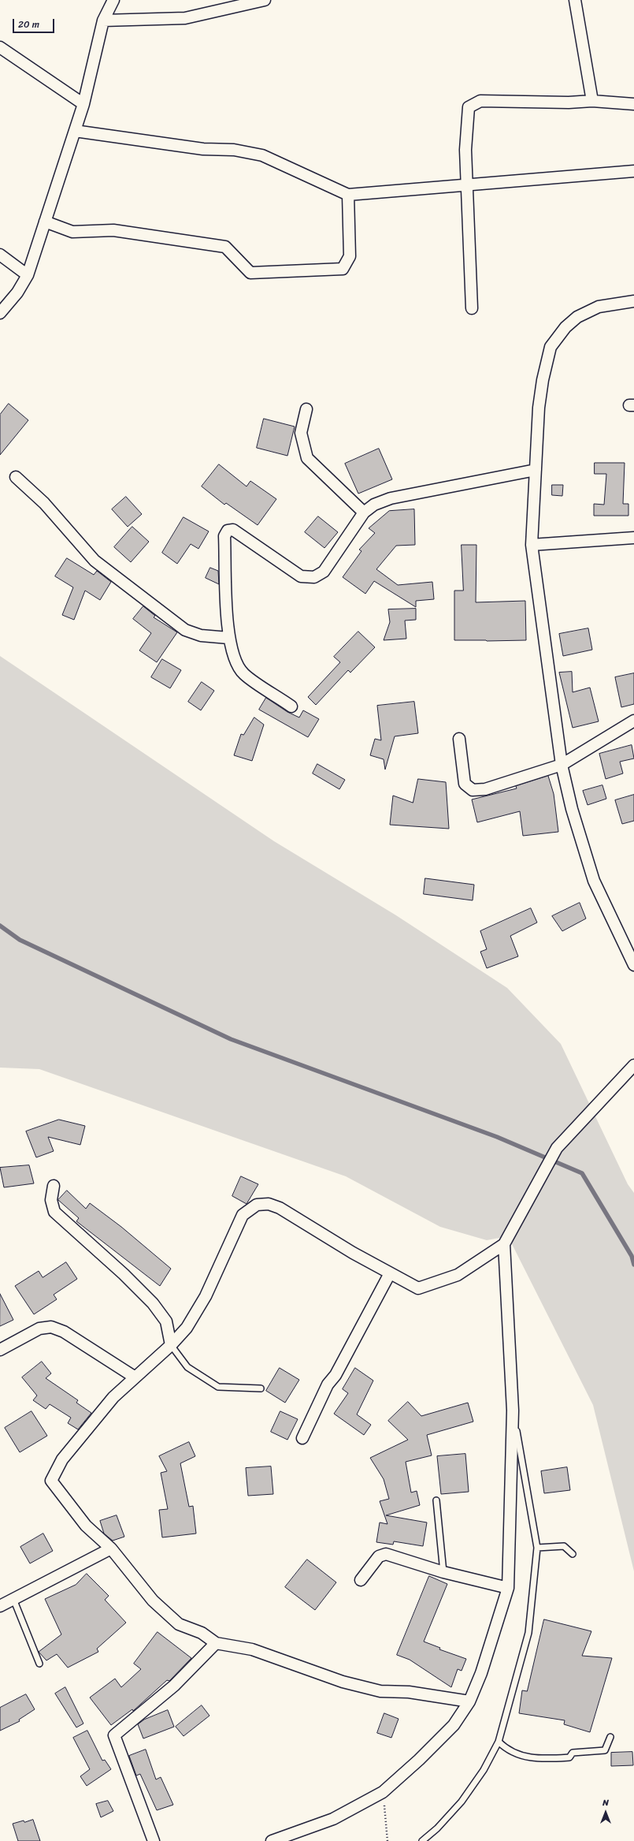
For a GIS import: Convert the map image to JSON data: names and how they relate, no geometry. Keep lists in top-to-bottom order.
{
  "scale_bar": "20 m",
  "north": "top"
}
